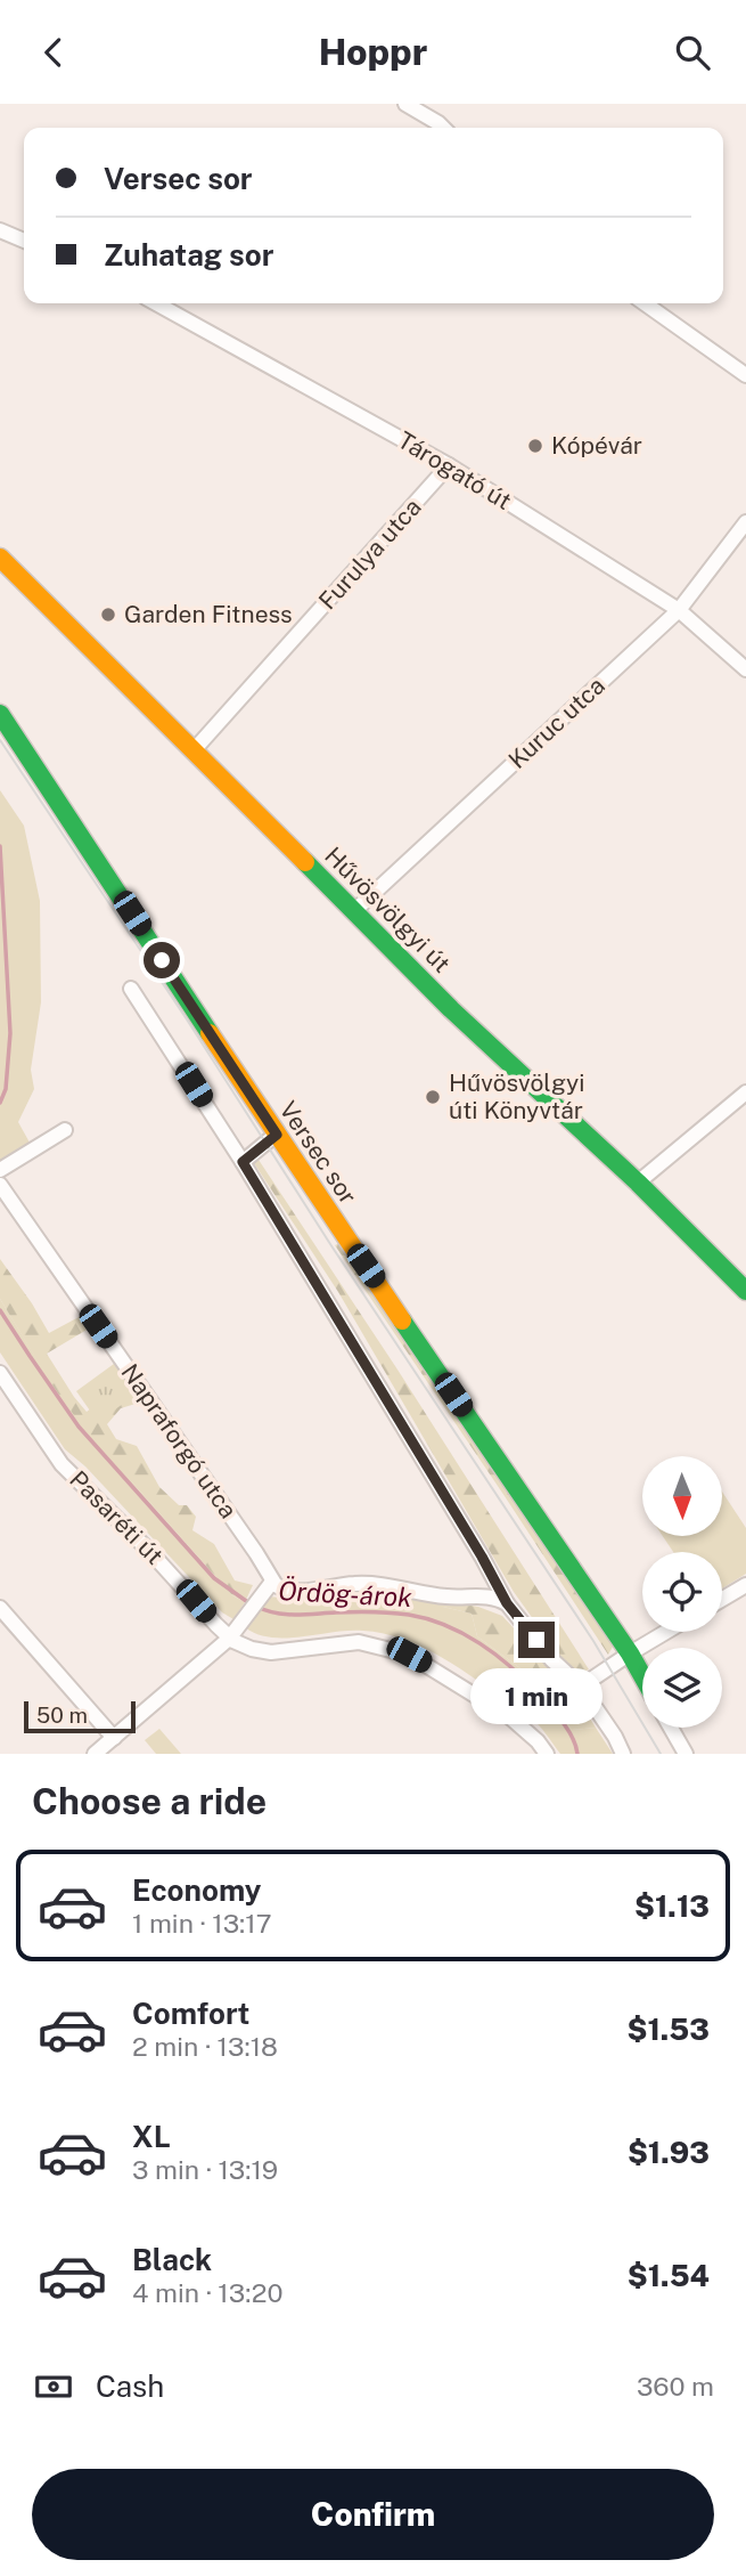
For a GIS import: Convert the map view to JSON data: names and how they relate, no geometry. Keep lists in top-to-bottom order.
{
  "streets": {
    "street": [
      "Tárogató út",
      "Furulya utca",
      "Kuruc utca",
      "Hűvösvölgyi út",
      "Versec sor",
      "Napraforgó utca",
      "Pasaréti út"
    ]
  },
  "crossings": [
    ["Tárogató út", "Furulya utca"],
    ["Tárogató út", "Kuruc utca"],
    ["Furulya utca", "Hűvösvölgyi út"],
    ["Kuruc utca", "Hűvösvölgyi út"]
  ],
  "water": ["Ördög-árok"],
  "places": ["Kópévár", "Garden Fitness", "Hűvösvölgyi úti Könyvtár"],
  "scale_bar": "50 m",
  "north": "bottom",
  "page": {
    "header": "Hoppr",
    "banner": ["Versec sor", "Zuhatag sor"],
    "bubble": "1 min",
    "scale": "50 m",
    "heading": "Choose a ride",
    "list": [
      {
        "name": "Economy",
        "note": "1 min · 13:17",
        "value": "$1.13"
      },
      {
        "name": "Comfort",
        "note": "2 min · 13:18",
        "value": "$1.53"
      },
      {
        "name": "XL",
        "note": "3 min · 13:19",
        "value": "$1.93"
      },
      {
        "name": "Black",
        "note": "4 min · 13:20",
        "value": "$1.54"
      }
    ],
    "pay": ["Cash", "360 m"],
    "buttons": "Confirm"
  }
}
